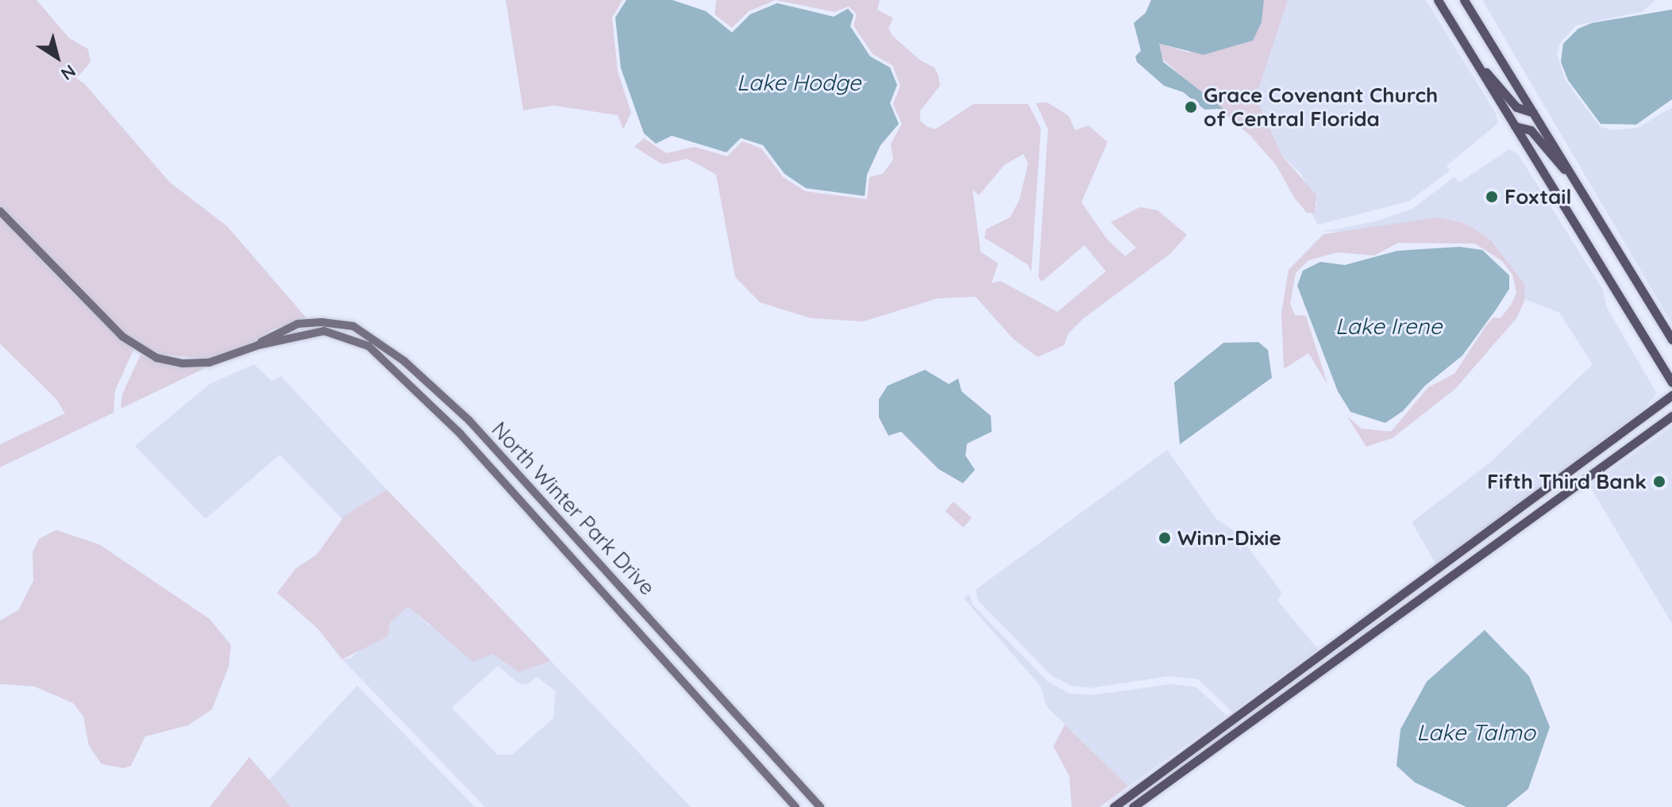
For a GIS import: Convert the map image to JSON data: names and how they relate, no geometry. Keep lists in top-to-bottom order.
{
  "streets": {
    "street": ["North Winter Park Drive"]
  },
  "water": ["Lake Hodge", "Lake Irene", "Lake Talmo"],
  "places": [
    "Grace Covenant Church of Central Florida",
    "Foxtail",
    "Fifth Third Bank",
    "Winn-Dixie"
  ],
  "north": "bottom right"
}
